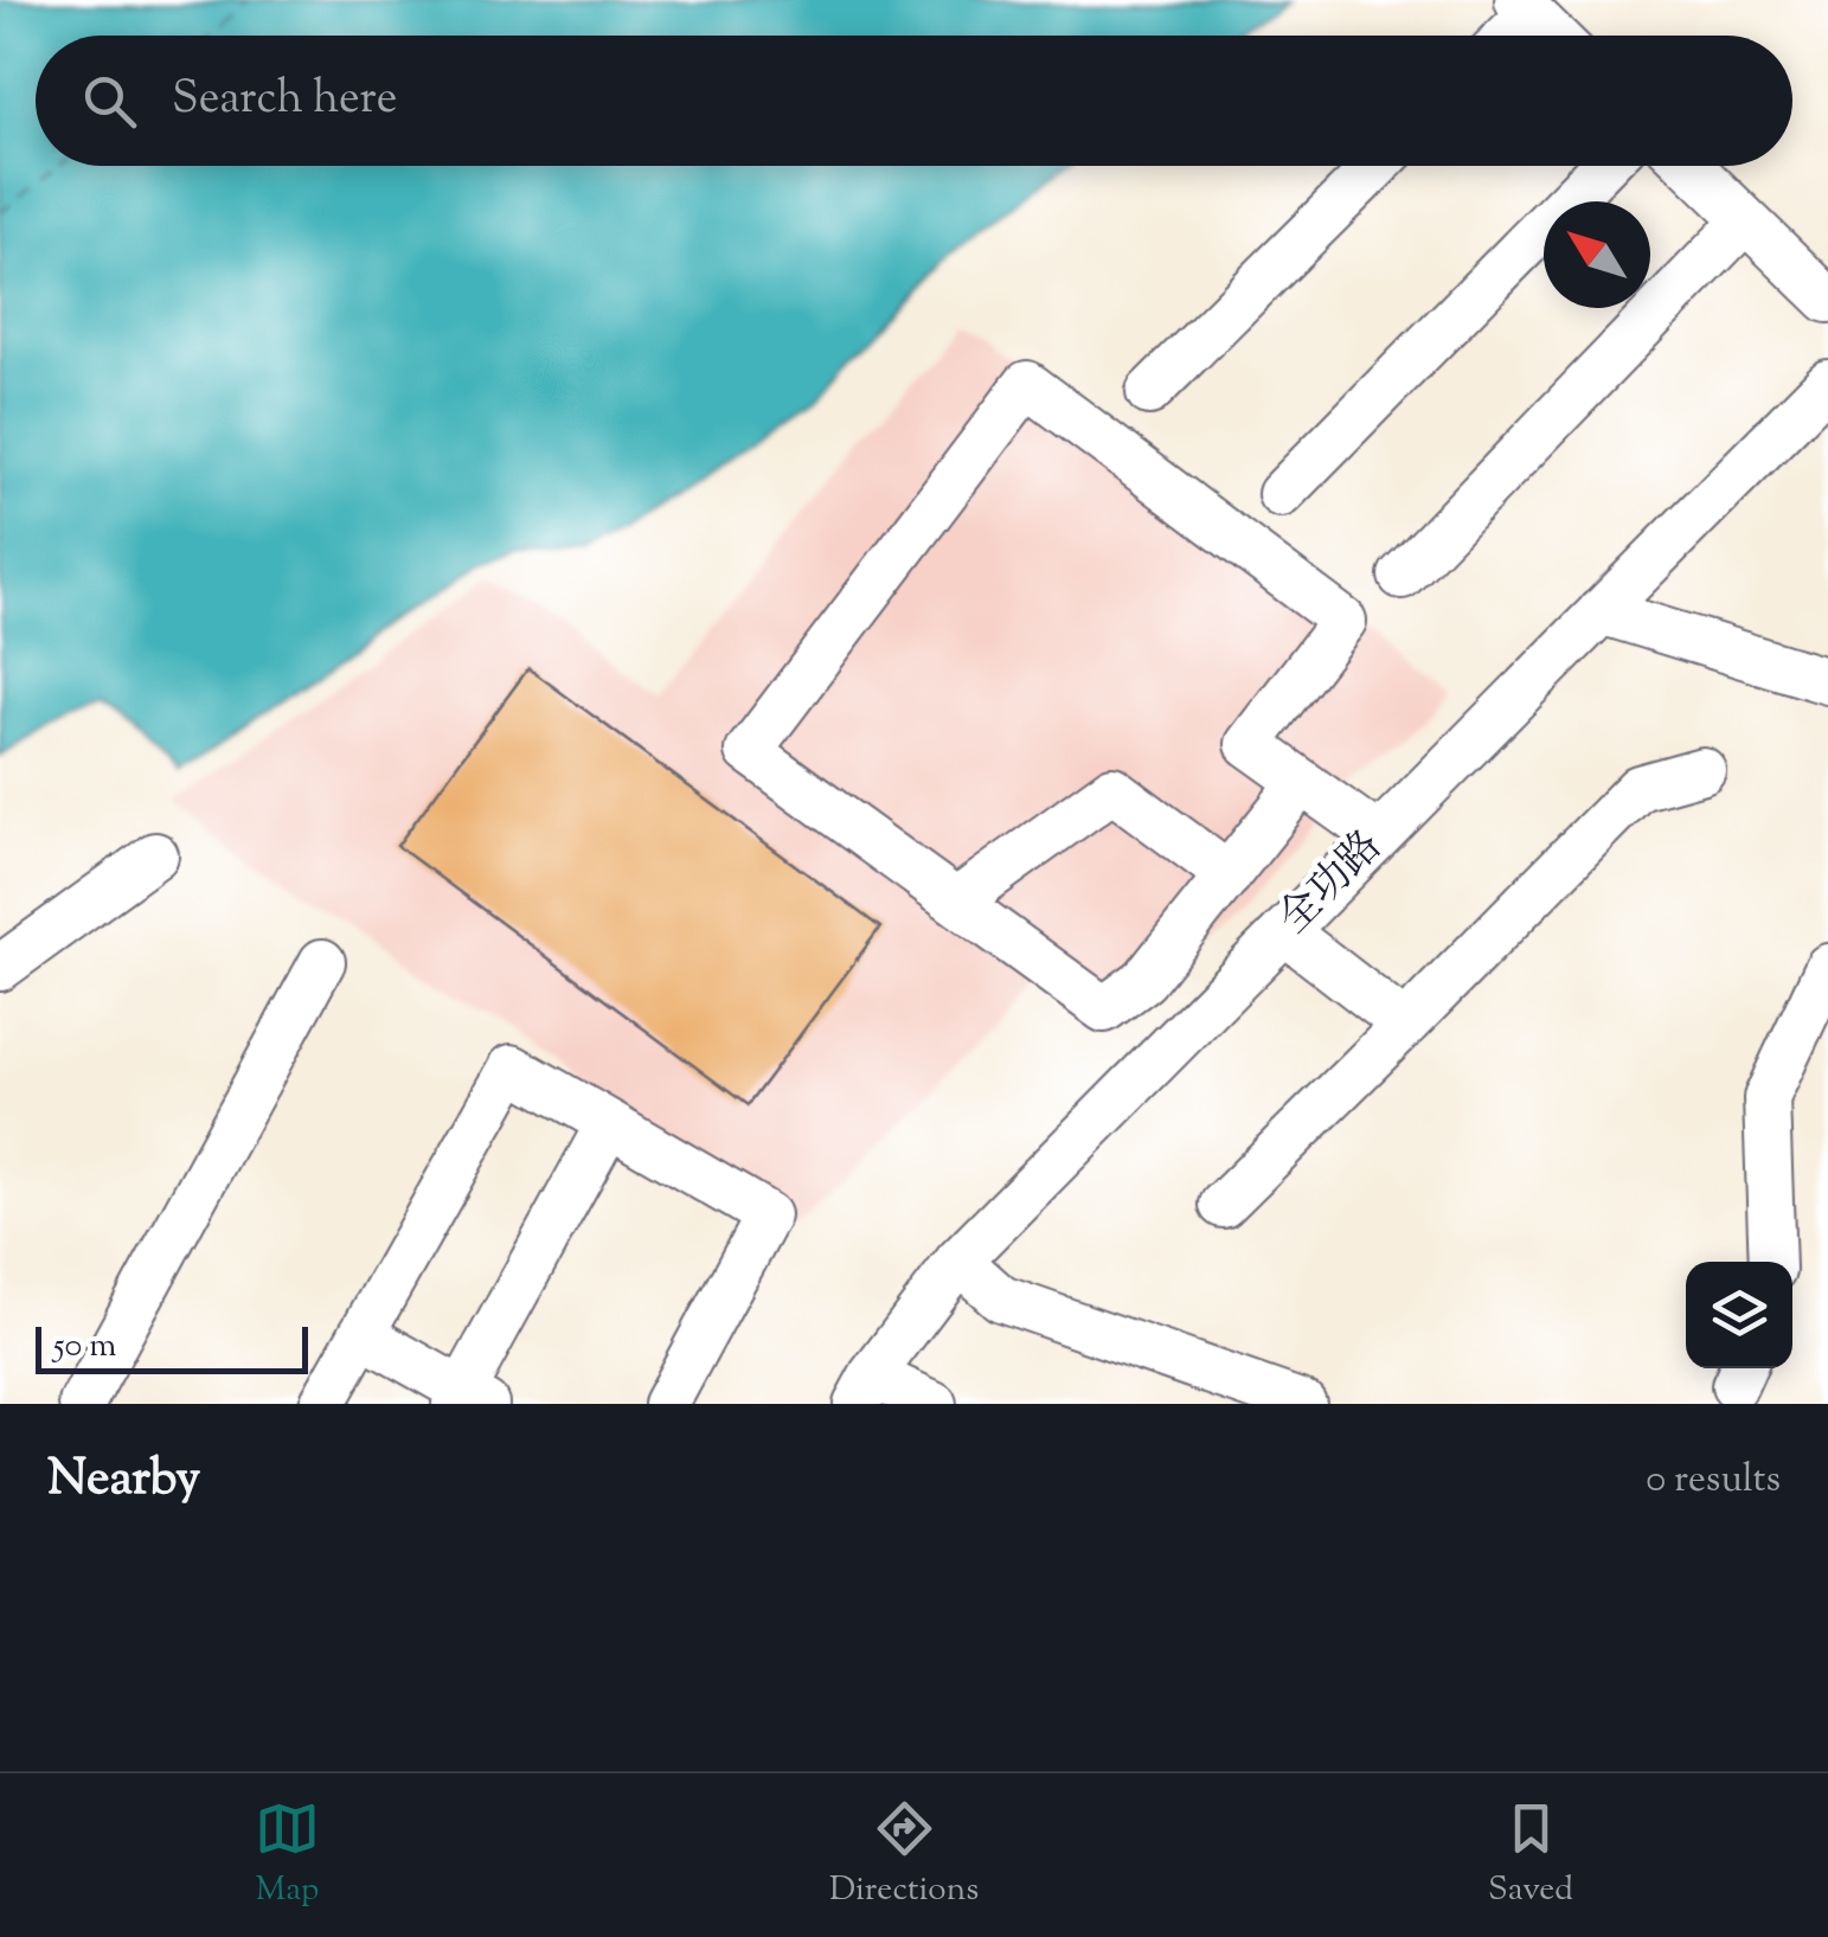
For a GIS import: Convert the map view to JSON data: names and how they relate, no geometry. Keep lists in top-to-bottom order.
{
  "streets": {
    "street": ["全功路"]
  },
  "scale_bar": "50 m",
  "north": "top left",
  "page": {
    "search": "Search here",
    "scale": "50 m",
    "heading": ["Nearby", "0 results"],
    "nav": ["Map", "Directions", "Saved"]
  }
}
